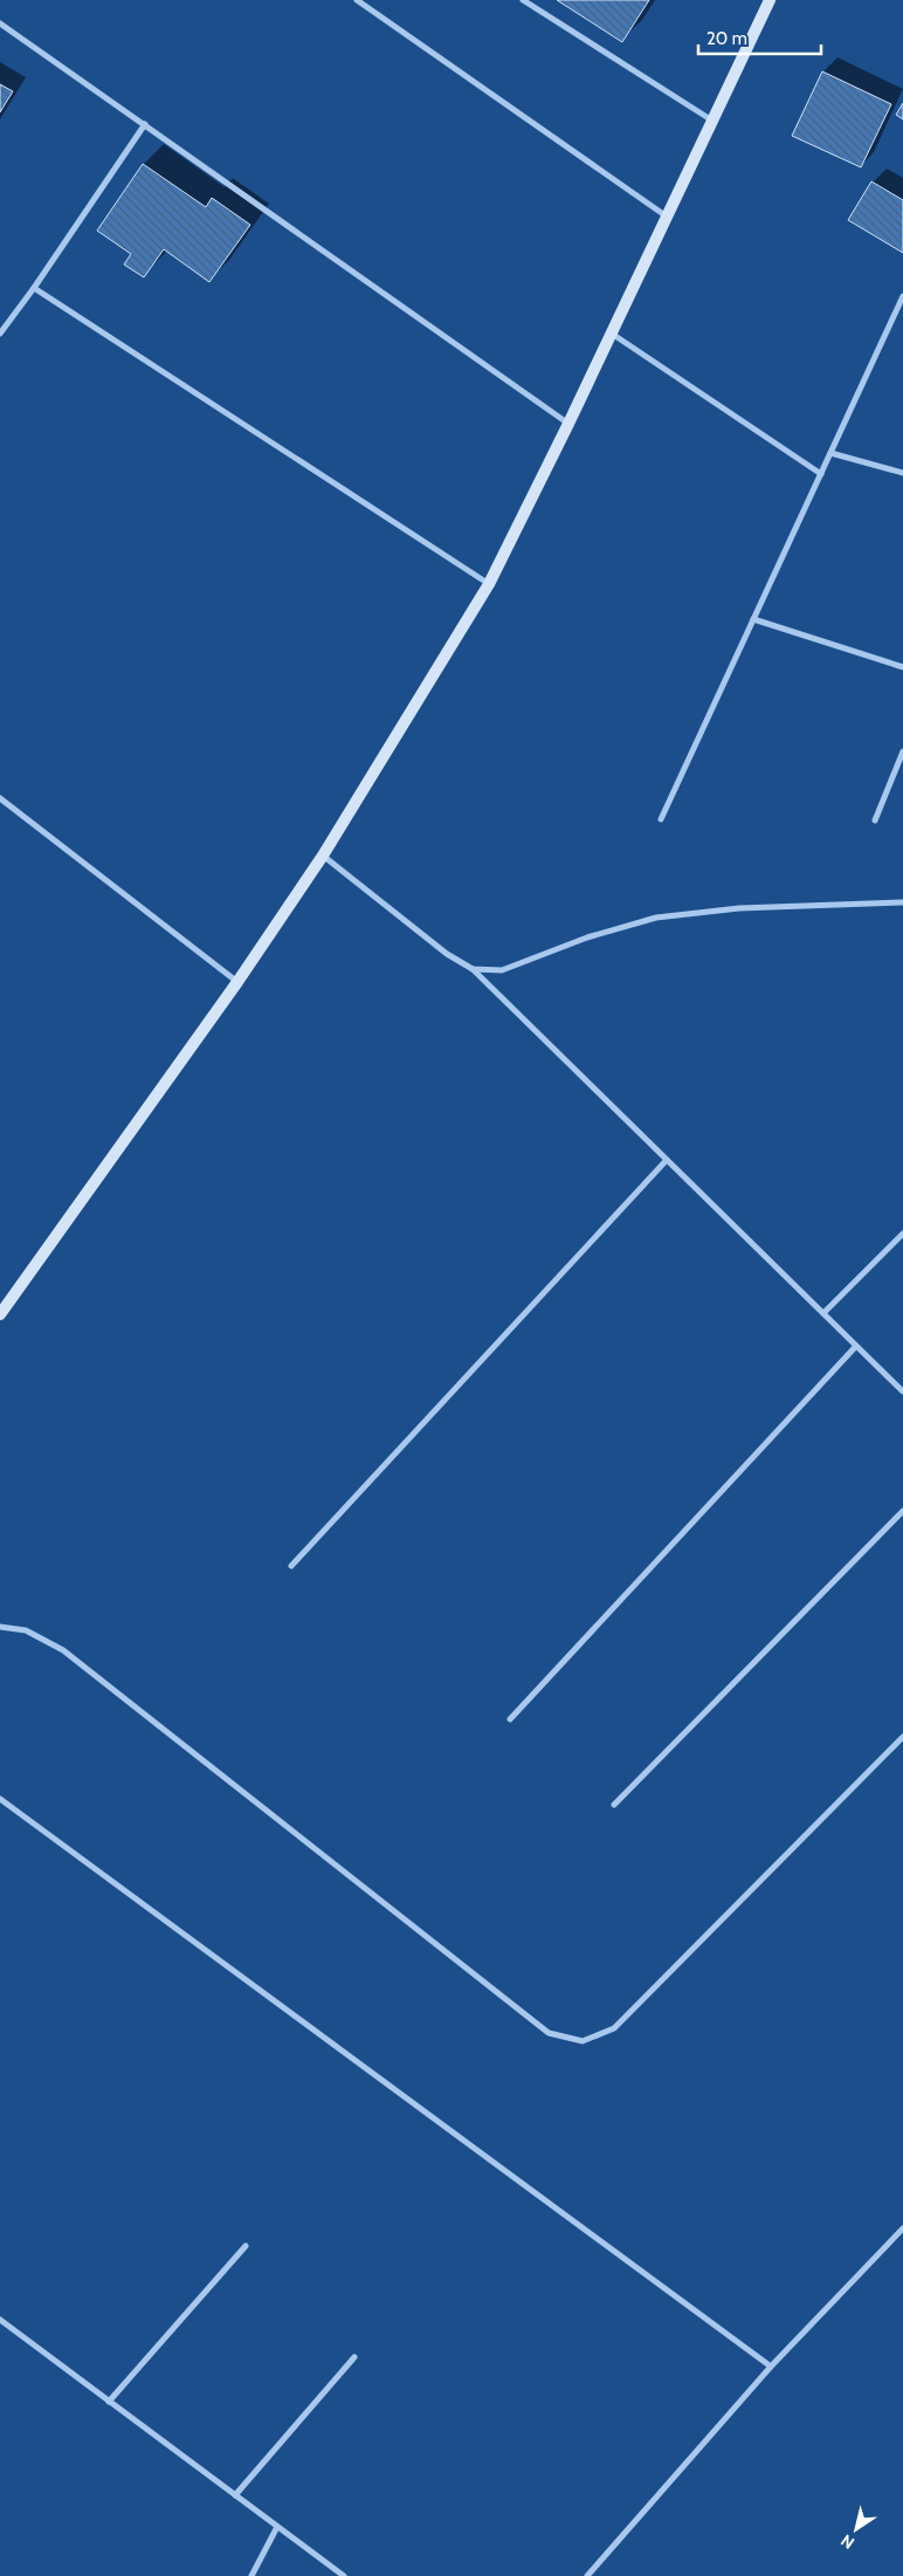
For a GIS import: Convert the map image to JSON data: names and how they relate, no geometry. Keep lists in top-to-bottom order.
{
  "scale_bar": "20 m",
  "north": "bottom left"
}
